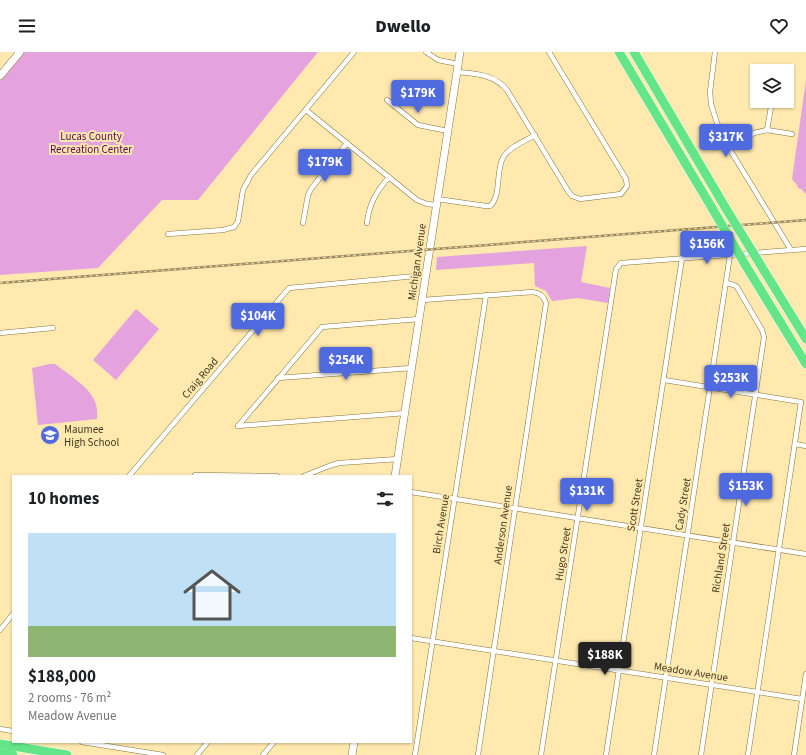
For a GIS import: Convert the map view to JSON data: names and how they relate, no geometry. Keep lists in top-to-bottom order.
{
  "streets": {
    "street": [
      "Michigan Avenue",
      "Craig Road",
      "Cady Street",
      "Scott Street",
      "Birch Avenue",
      "Anderson Avenue",
      "Hugo Street",
      "Richland Street",
      "Meadow Avenue"
    ]
  },
  "crossings": [
    ["Michigan Avenue", "Craig Road"],
    ["Cady Street", "Richland Street"],
    ["Cady Street", "Meadow Avenue"],
    ["Scott Street", "Hugo Street"],
    ["Scott Street", "Meadow Avenue"],
    ["Birch Avenue", "Anderson Avenue"],
    ["Birch Avenue", "Meadow Avenue"],
    ["Anderson Avenue", "Meadow Avenue"],
    ["Hugo Street", "Meadow Avenue"],
    ["Richland Street", "Meadow Avenue"]
  ],
  "parks": ["Lucas County Recreation Center"],
  "places": {
    "school or university": ["Maumee High School"]
  },
  "page": {
    "header": "Dwello",
    "price": [
      "$179K",
      "$317K",
      "$179K",
      "$156K",
      "$104K",
      "$254K",
      "$253K",
      "$153K",
      "$131K",
      "$188K"
    ],
    "heading": "10 homes",
    "list": [
      {
        "name": "$188,000",
        "note": "2 rooms · 76 m² · Meadow Avenue"
      }
    ]
  }
}
